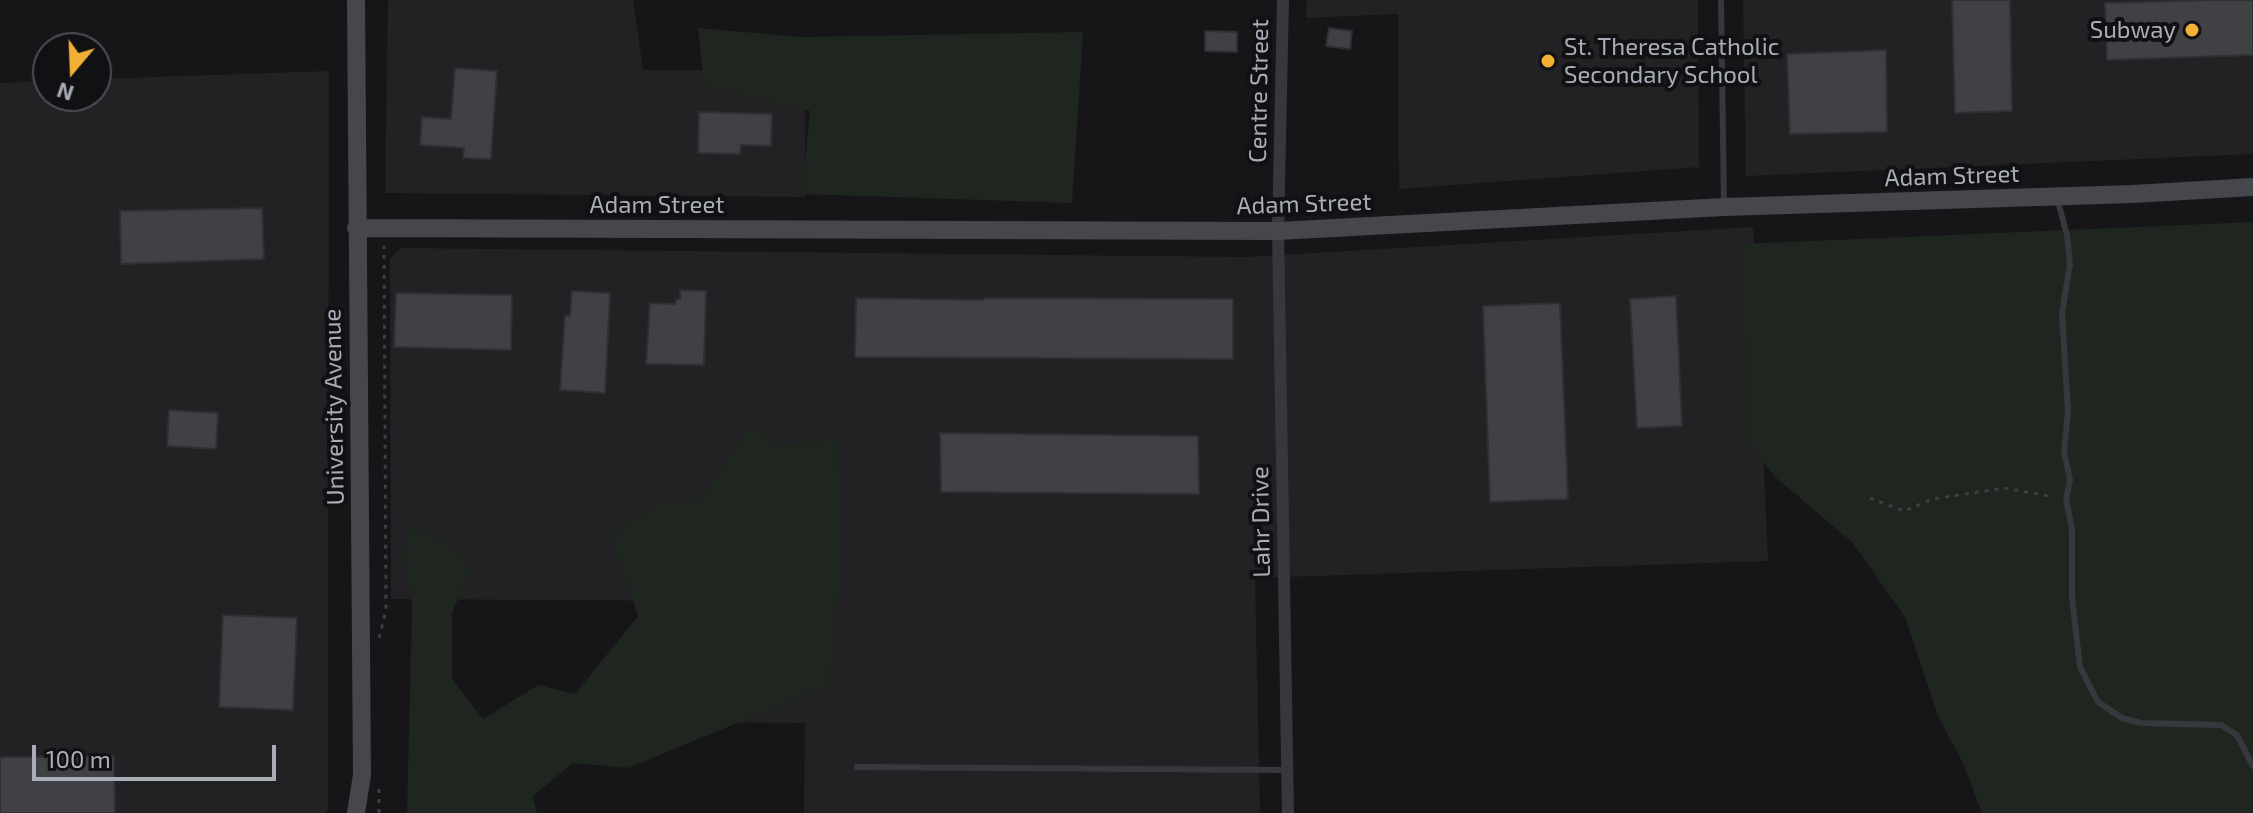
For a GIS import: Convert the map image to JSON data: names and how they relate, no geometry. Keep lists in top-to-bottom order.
{
  "streets": {
    "street": [
      "Centre Street",
      "Adam Street",
      "University Avenue",
      "Lahr Drive"
    ]
  },
  "crossings": [
    ["Centre Street", "Adam Street"],
    ["Centre Street", "Lahr Drive"],
    ["Adam Street", "University Avenue"],
    ["Adam Street", "Lahr Drive"]
  ],
  "places": ["Subway", "St. Theresa Catholic Secondary School"],
  "scale_bar": "100 m",
  "north": "bottom"
}
